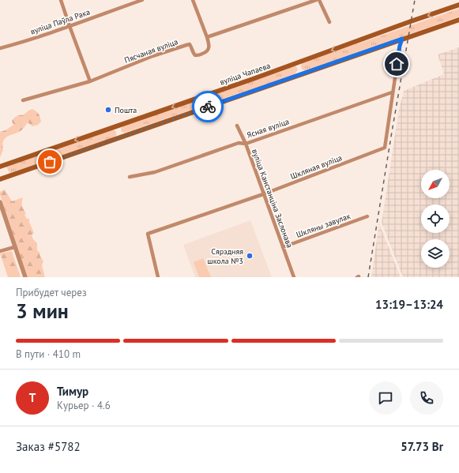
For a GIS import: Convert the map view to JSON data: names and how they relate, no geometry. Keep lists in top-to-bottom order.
{
  "streets": {
    "main road": ["вуліца Чапаева"],
    "street": [
      "вуліца Паўла Рака",
      "Пясчаная вуліца",
      "Ясная вуліца",
      "Шкляная вуліца",
      "вуліца Канстанціна Заслонава",
      "Шкляны завулак"
    ]
  },
  "crossings": [
    ["Ясная вуліца", "Шкляная вуліца"],
    ["Ясная вуліца", "вуліца Канстанціна Заслонава"],
    ["Шкляная вуліца", "вуліца Канстанціна Заслонава"],
    ["вуліца Канстанціна Заслонава", "Шкляны завулак"]
  ],
  "places": ["Пошта", "Сярэдняя школа №3"],
  "north": "bottom left",
  "page": {
    "heading": ["3 мин", "Прибудет через", "13:19–13:24"],
    "panel": [
      "Тимур",
      "Курьер · 4.6",
      "Заказ #5782",
      "57.73 Br"
    ],
    "bar": "В пути · 410 m",
    "round": "Т"
  }
}
